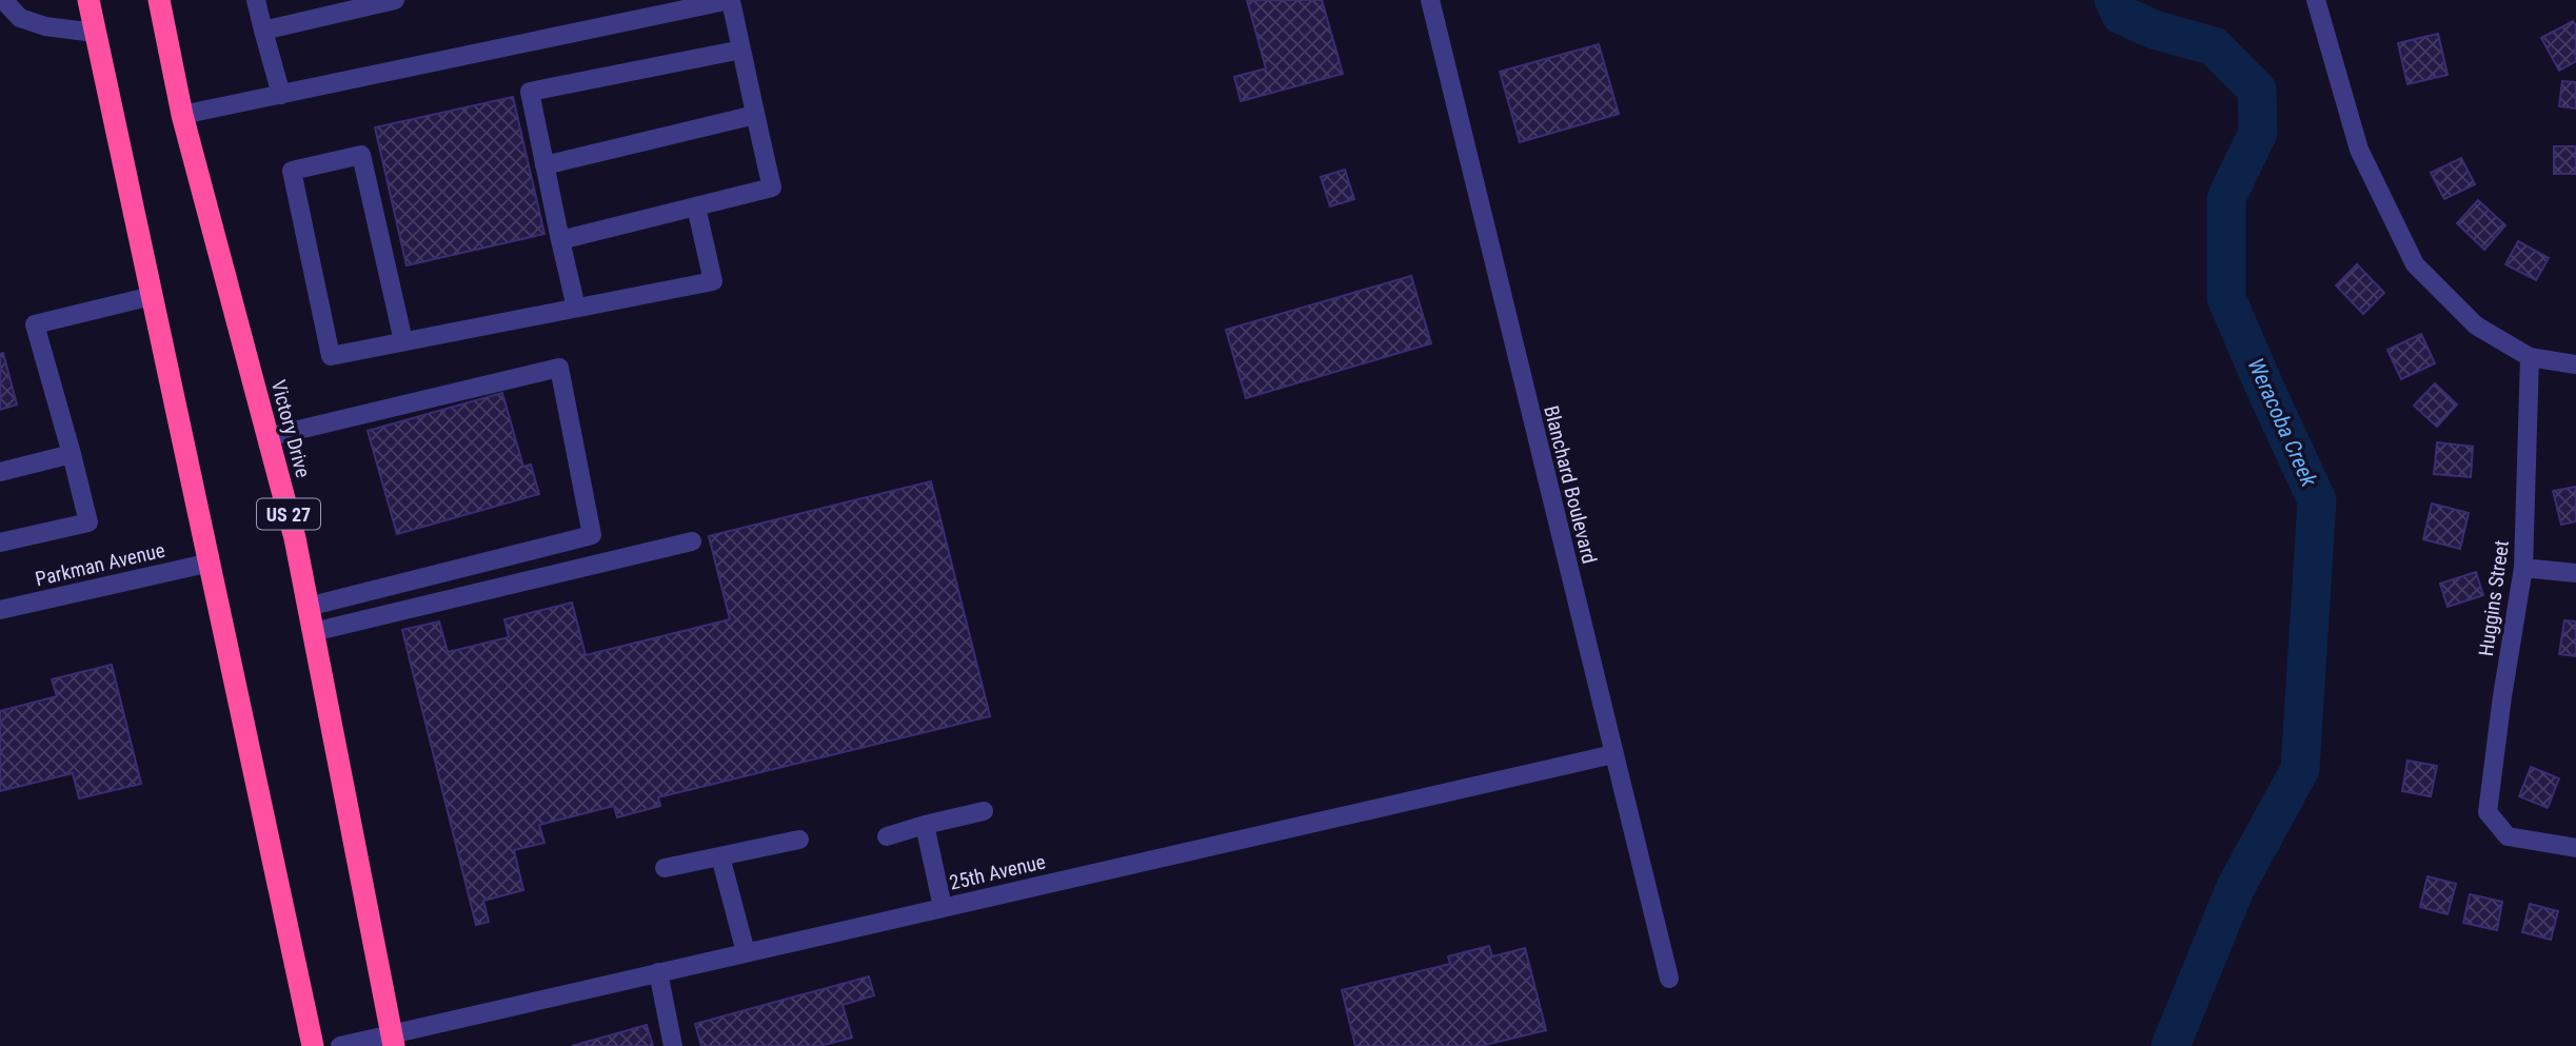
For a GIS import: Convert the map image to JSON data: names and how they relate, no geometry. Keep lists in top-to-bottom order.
{
  "streets": {
    "highway": ["Victory Drive", "US 27"],
    "street": [
      "Blanchard Boulevard",
      "Parkman Avenue",
      "Huggins Street",
      "25th Avenue"
    ]
  },
  "crossings": [
    ["Victory Drive", "25th Avenue"],
    ["Blanchard Boulevard", "25th Avenue"]
  ],
  "water": ["Weracoba Creek"]
}
